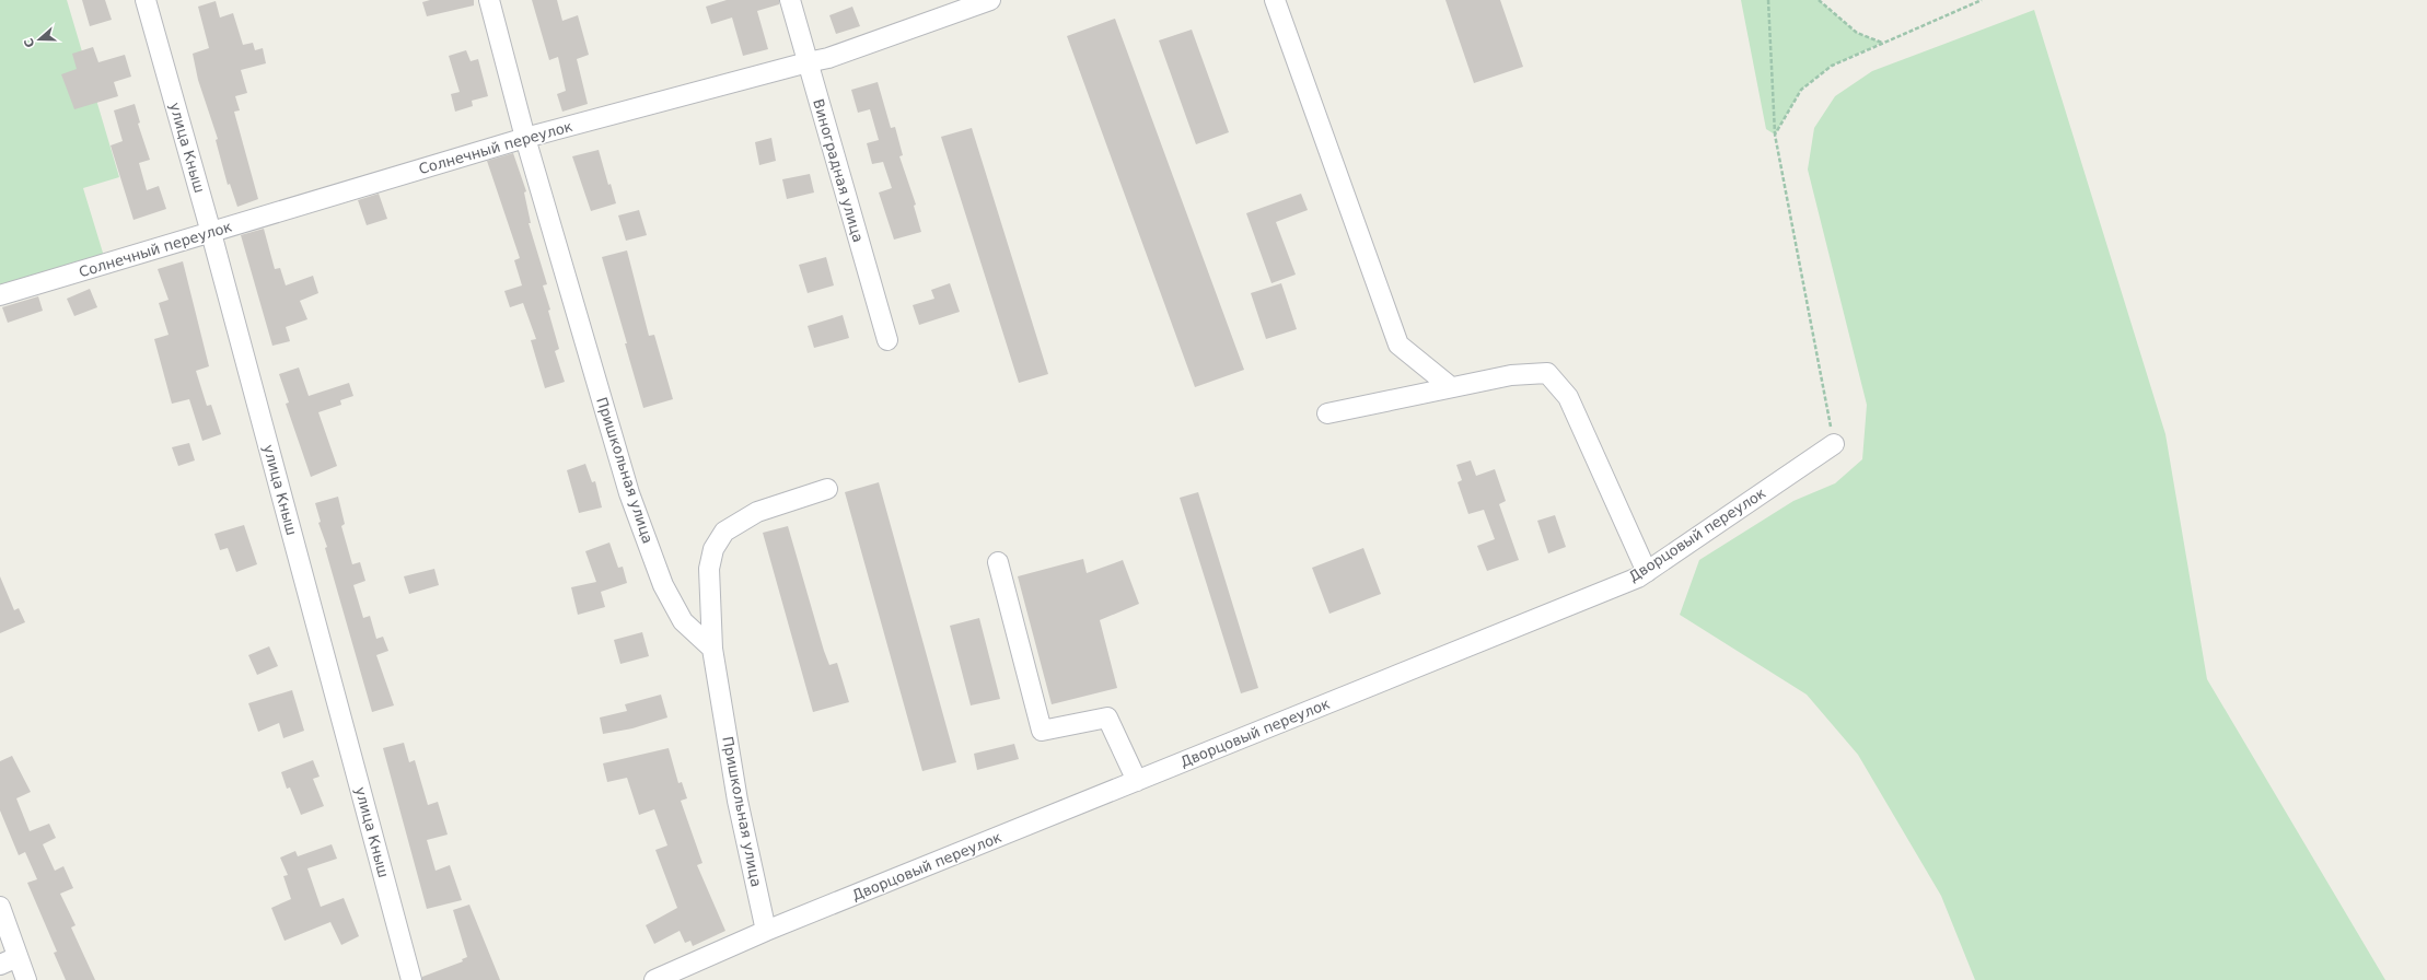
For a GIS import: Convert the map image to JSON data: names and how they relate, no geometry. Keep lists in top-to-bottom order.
{
  "streets": {
    "street": [
      "улица Кныш",
      "Солнечный переулок",
      "Виноградная улица",
      "Пришкольная улица",
      "Дворцовый переулок"
    ]
  },
  "crossings": [
    ["улица Кныш", "Солнечный переулок"],
    ["Солнечный переулок", "Виноградная улица"],
    ["Солнечный переулок", "Пришкольная улица"],
    ["Пришкольная улица", "Дворцовый переулок"]
  ],
  "north": "left"
}
